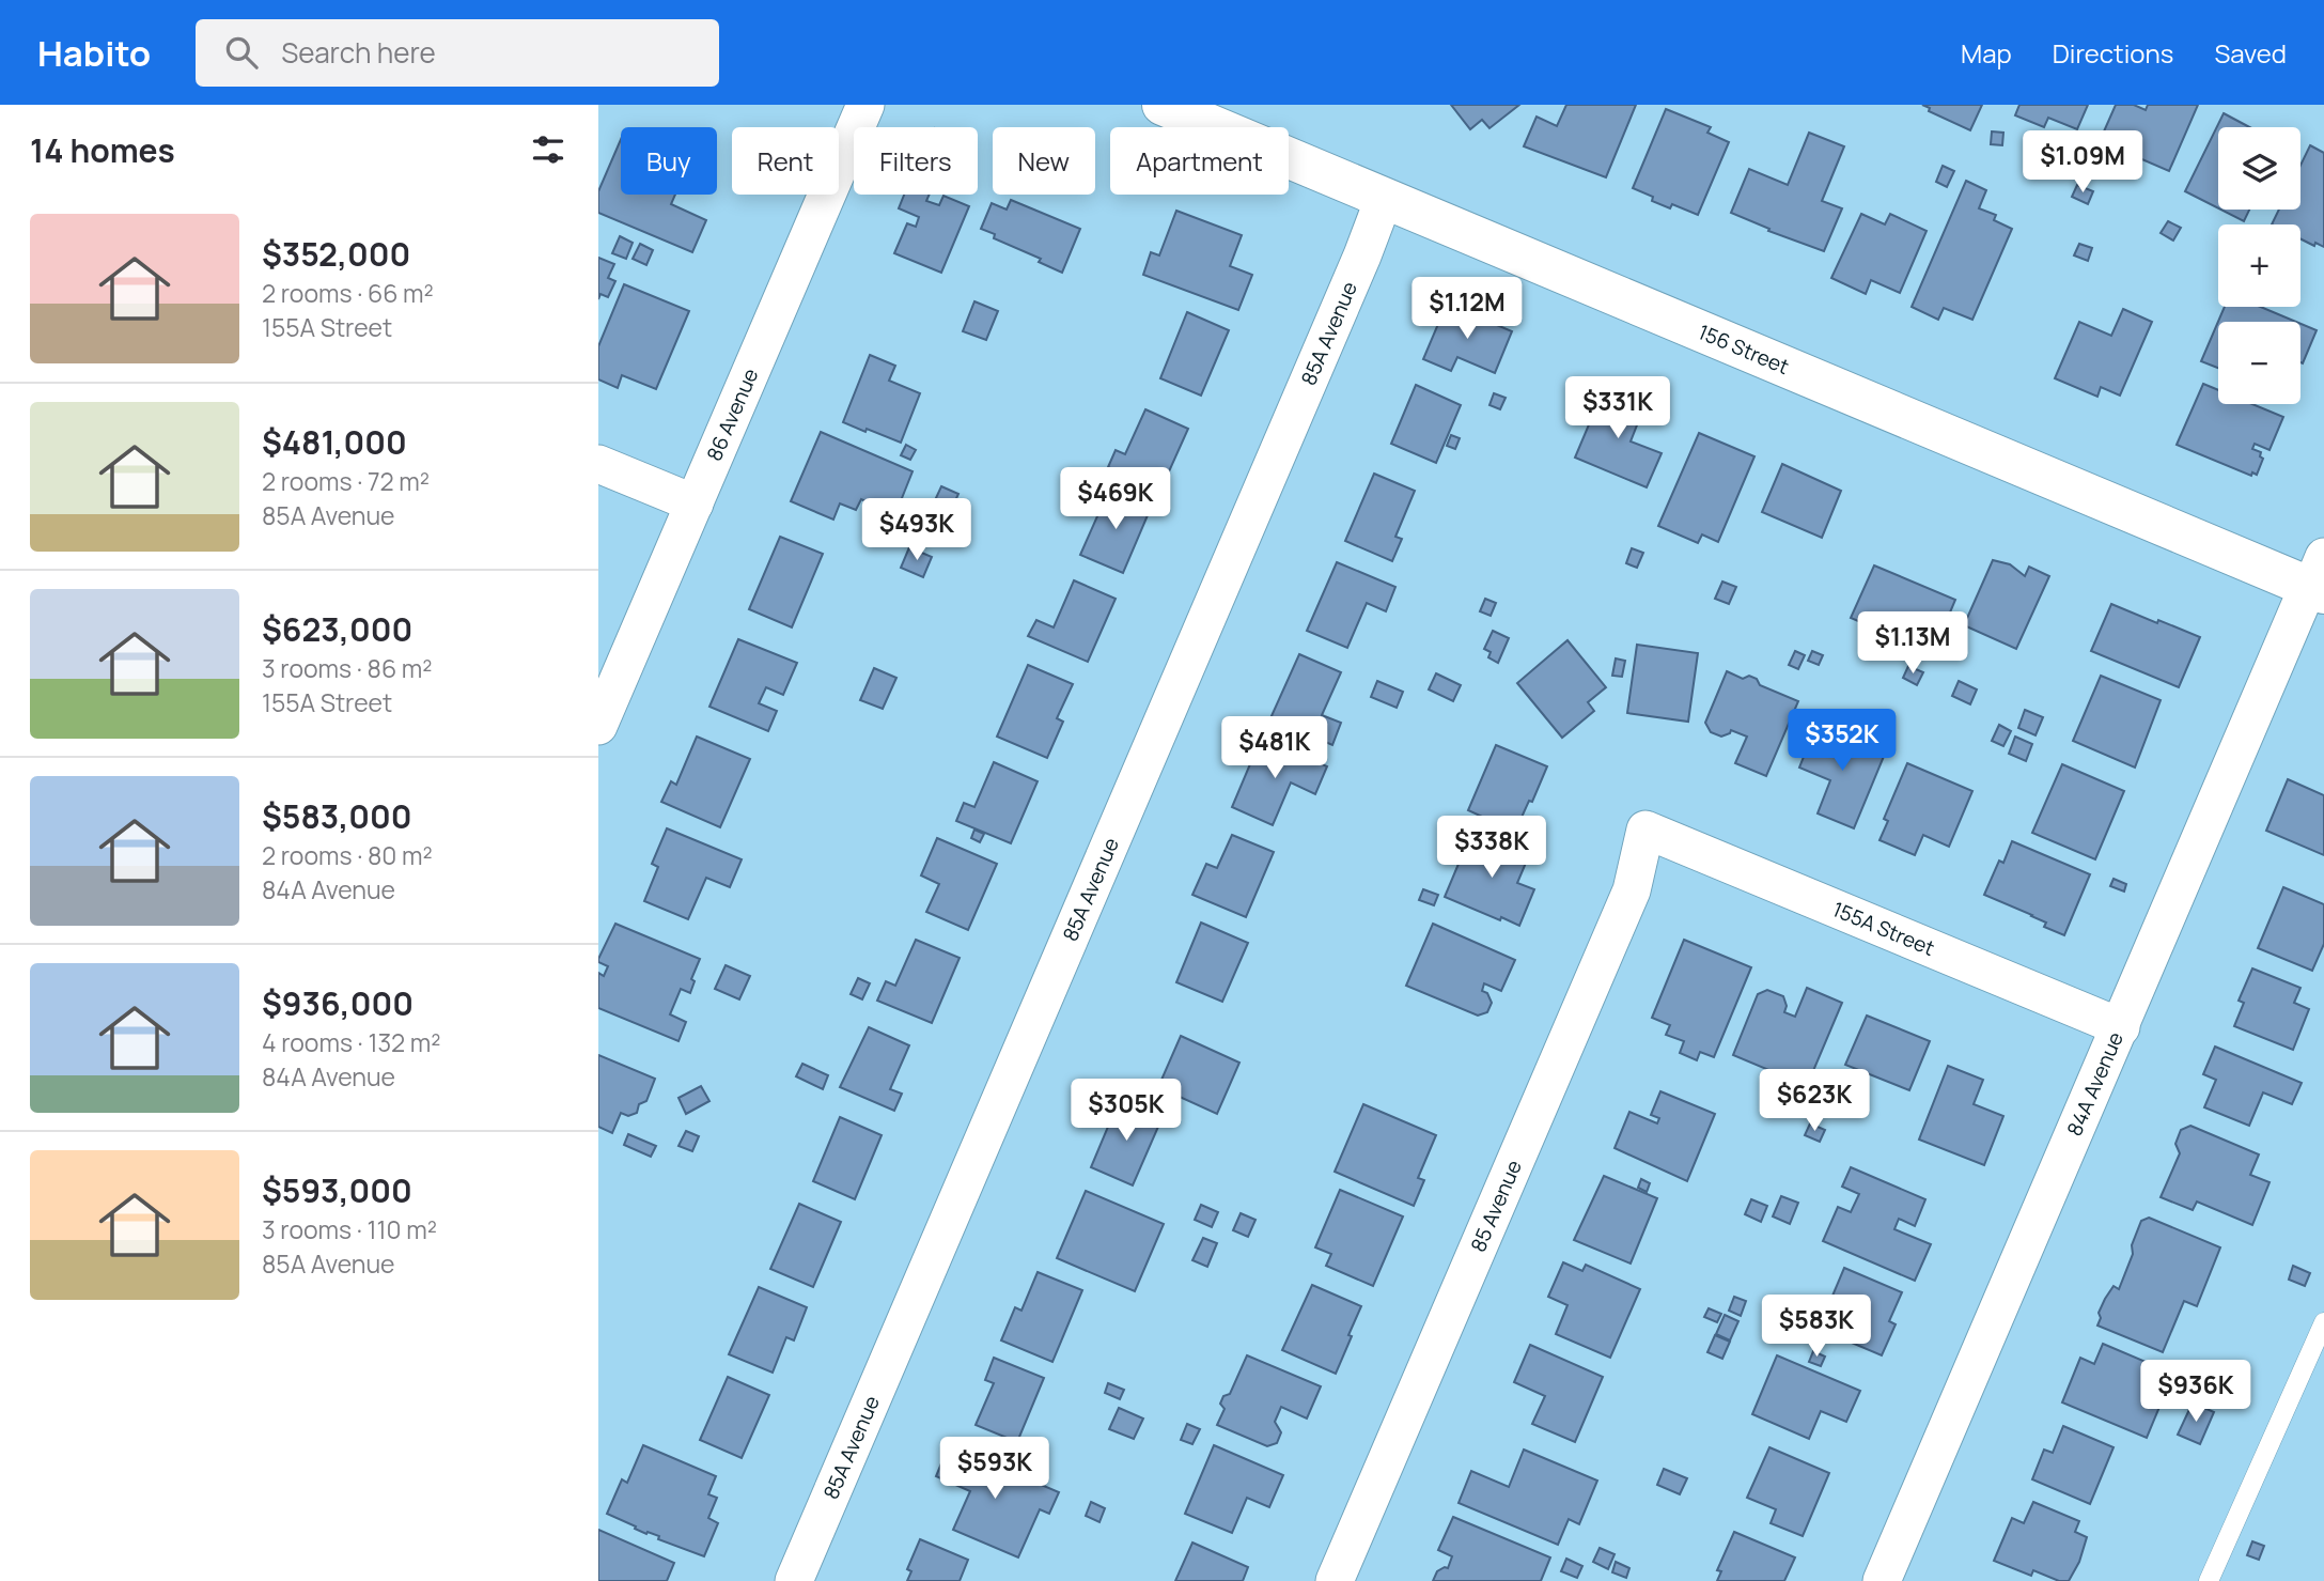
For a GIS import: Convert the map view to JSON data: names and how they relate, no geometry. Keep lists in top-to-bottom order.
{
  "streets": {
    "street": [
      "85A Avenue",
      "156 Street",
      "86 Avenue",
      "155A Street",
      "84A Avenue",
      "85 Avenue"
    ]
  },
  "crossings": [
    ["85A Avenue", "156 Street"],
    ["156 Street", "84A Avenue"],
    ["155A Street", "84A Avenue"],
    ["155A Street", "85 Avenue"]
  ],
  "page": {
    "header": "Habito",
    "search": "Search here",
    "nav": ["Map", "Directions", "Saved"],
    "heading": "14 homes",
    "map_buttons": ["+", "−"],
    "chip": [
      "Buy",
      "Rent",
      "Filters",
      "New",
      "Apartment"
    ],
    "price": [
      "$1.09M",
      "$1.12M",
      "$331K",
      "$469K",
      "$493K",
      "$1.13M",
      "$352K",
      "$481K",
      "$338K",
      "$623K",
      "$305K",
      "$583K",
      "$936K",
      "$593K"
    ],
    "list": [
      {
        "name": "$352,000",
        "note": "2 rooms · 66 m² · 155A Street"
      },
      {
        "name": "$481,000",
        "note": "2 rooms · 72 m² · 85A Avenue"
      },
      {
        "name": "$623,000",
        "note": "3 rooms · 86 m² · 155A Street"
      },
      {
        "name": "$583,000",
        "note": "2 rooms · 80 m² · 84A Avenue"
      },
      {
        "name": "$936,000",
        "note": "4 rooms · 132 m² · 84A Avenue"
      },
      {
        "name": "$593,000",
        "note": "3 rooms · 110 m² · 85A Avenue"
      }
    ]
  }
}
